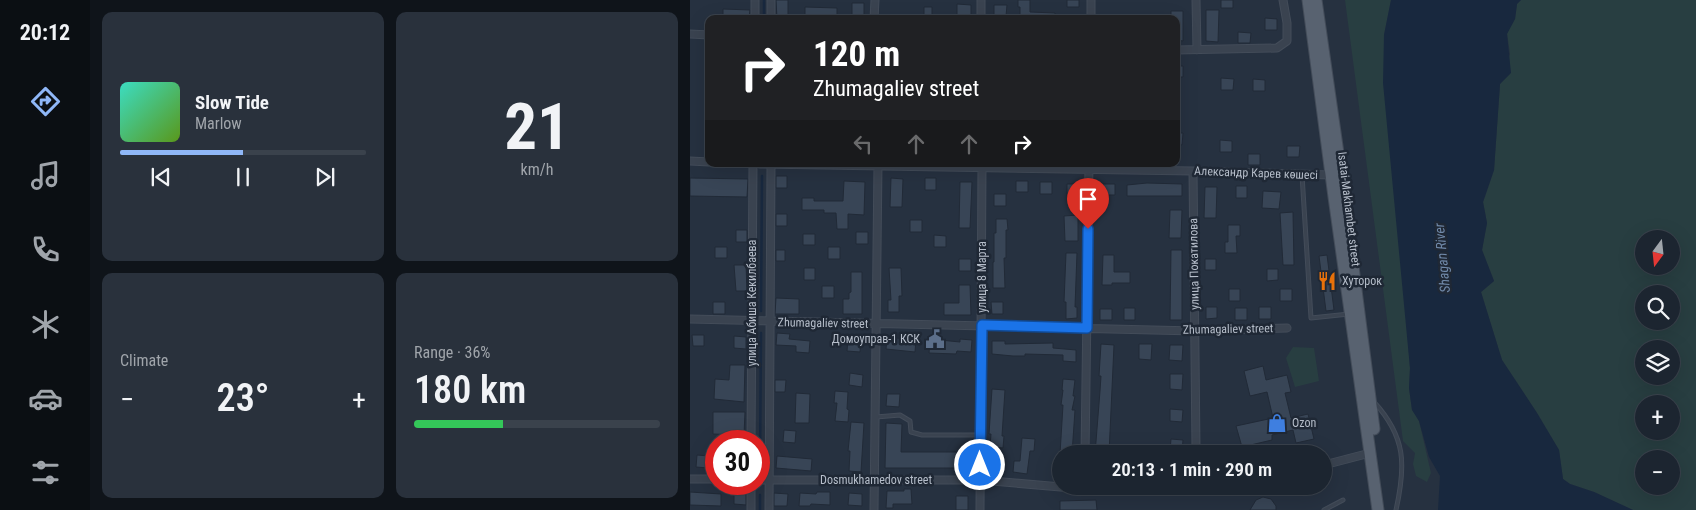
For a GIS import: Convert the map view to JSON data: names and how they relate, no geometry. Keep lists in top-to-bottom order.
{
  "streets": {
    "main road": ["Isatai-Makhambet street"],
    "street": [
      "Александр Карев көшесі",
      "улица Покатилова",
      "улица 8 Марта",
      "улица Абиша Кекилбаева",
      "Zhumagaliev street",
      "Dosmukhamedov street"
    ]
  },
  "crossings": [
    ["Александр Карев көшесі", "Isatai-Makhambet street"],
    ["Александр Карев көшесі", "улица Покатилова"],
    ["улица Покатилова", "Zhumagaliev street"],
    ["улица 8 Марта", "Zhumagaliev street"],
    ["улица 8 Марта", "Dosmukhamedov street"],
    ["улица Абиша Кекилбаева", "Zhumagaliev street"]
  ],
  "water": ["Shagan River"],
  "places": {
    "restaurant": ["Хуторок"],
    "public building": ["Домоуправ-1 КСК"],
    "shop": ["Ozon"]
  },
  "north": "bottom",
  "page": {
    "tabs": "20:12",
    "tile": [
      ["21", "km/h"],
      "Climate",
      ["Range · 36%", "180 km"]
    ],
    "turn": ["120 m", "Zhumagaliev street"],
    "song": ["Slow Tide", "Marlow"],
    "map_buttons": ["+", "−"],
    "heat": ["−", "23°", "+"],
    "limit": "30",
    "trip": "20:13 · 1 min · 290 m"
  }
}
